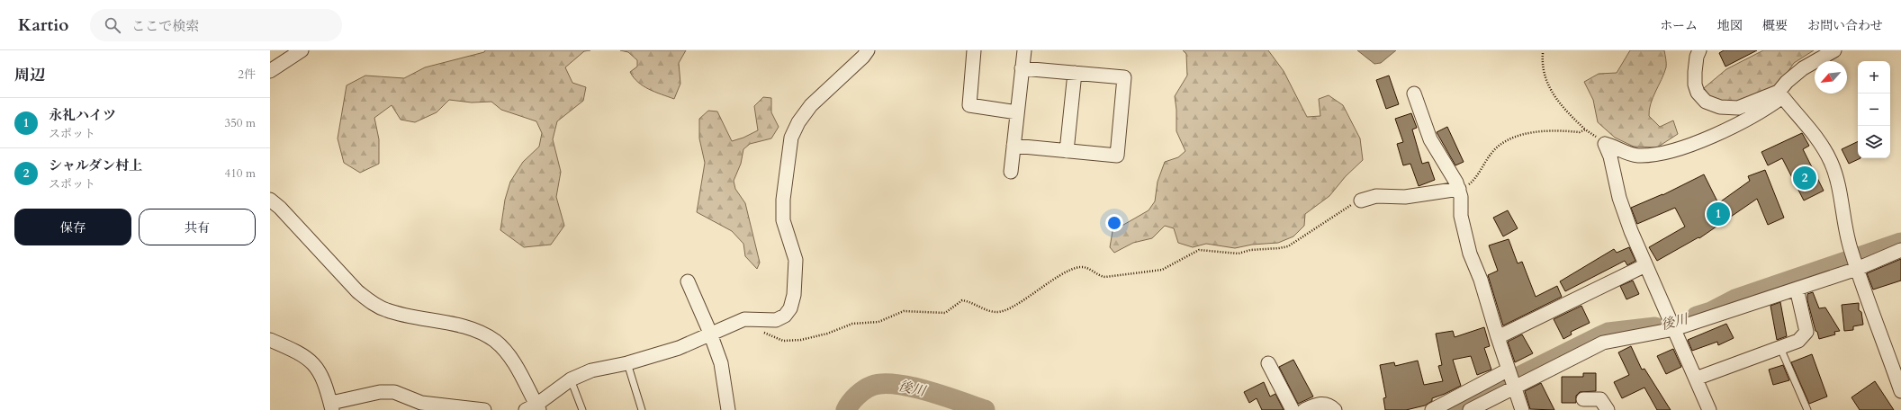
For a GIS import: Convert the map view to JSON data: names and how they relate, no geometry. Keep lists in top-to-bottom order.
{
  "water": ["後川"],
  "north": "bottom left",
  "page": {
    "header": "Kartio",
    "search": "ここで検索",
    "nav": [
      "ホーム",
      "地図",
      "概要",
      "お問い合わせ"
    ],
    "heading": ["周辺", "2件"],
    "map_buttons": ["+", "−"],
    "list": [
      {
        "mark": "1",
        "name": "永礼ハイツ",
        "note": "スポット",
        "value": "350 m"
      },
      {
        "mark": "2",
        "name": "シャルダン村上",
        "note": "スポット",
        "value": "410 m"
      }
    ],
    "pins": ["2", "1"],
    "buttons": ["保存", "共有"]
  }
}
